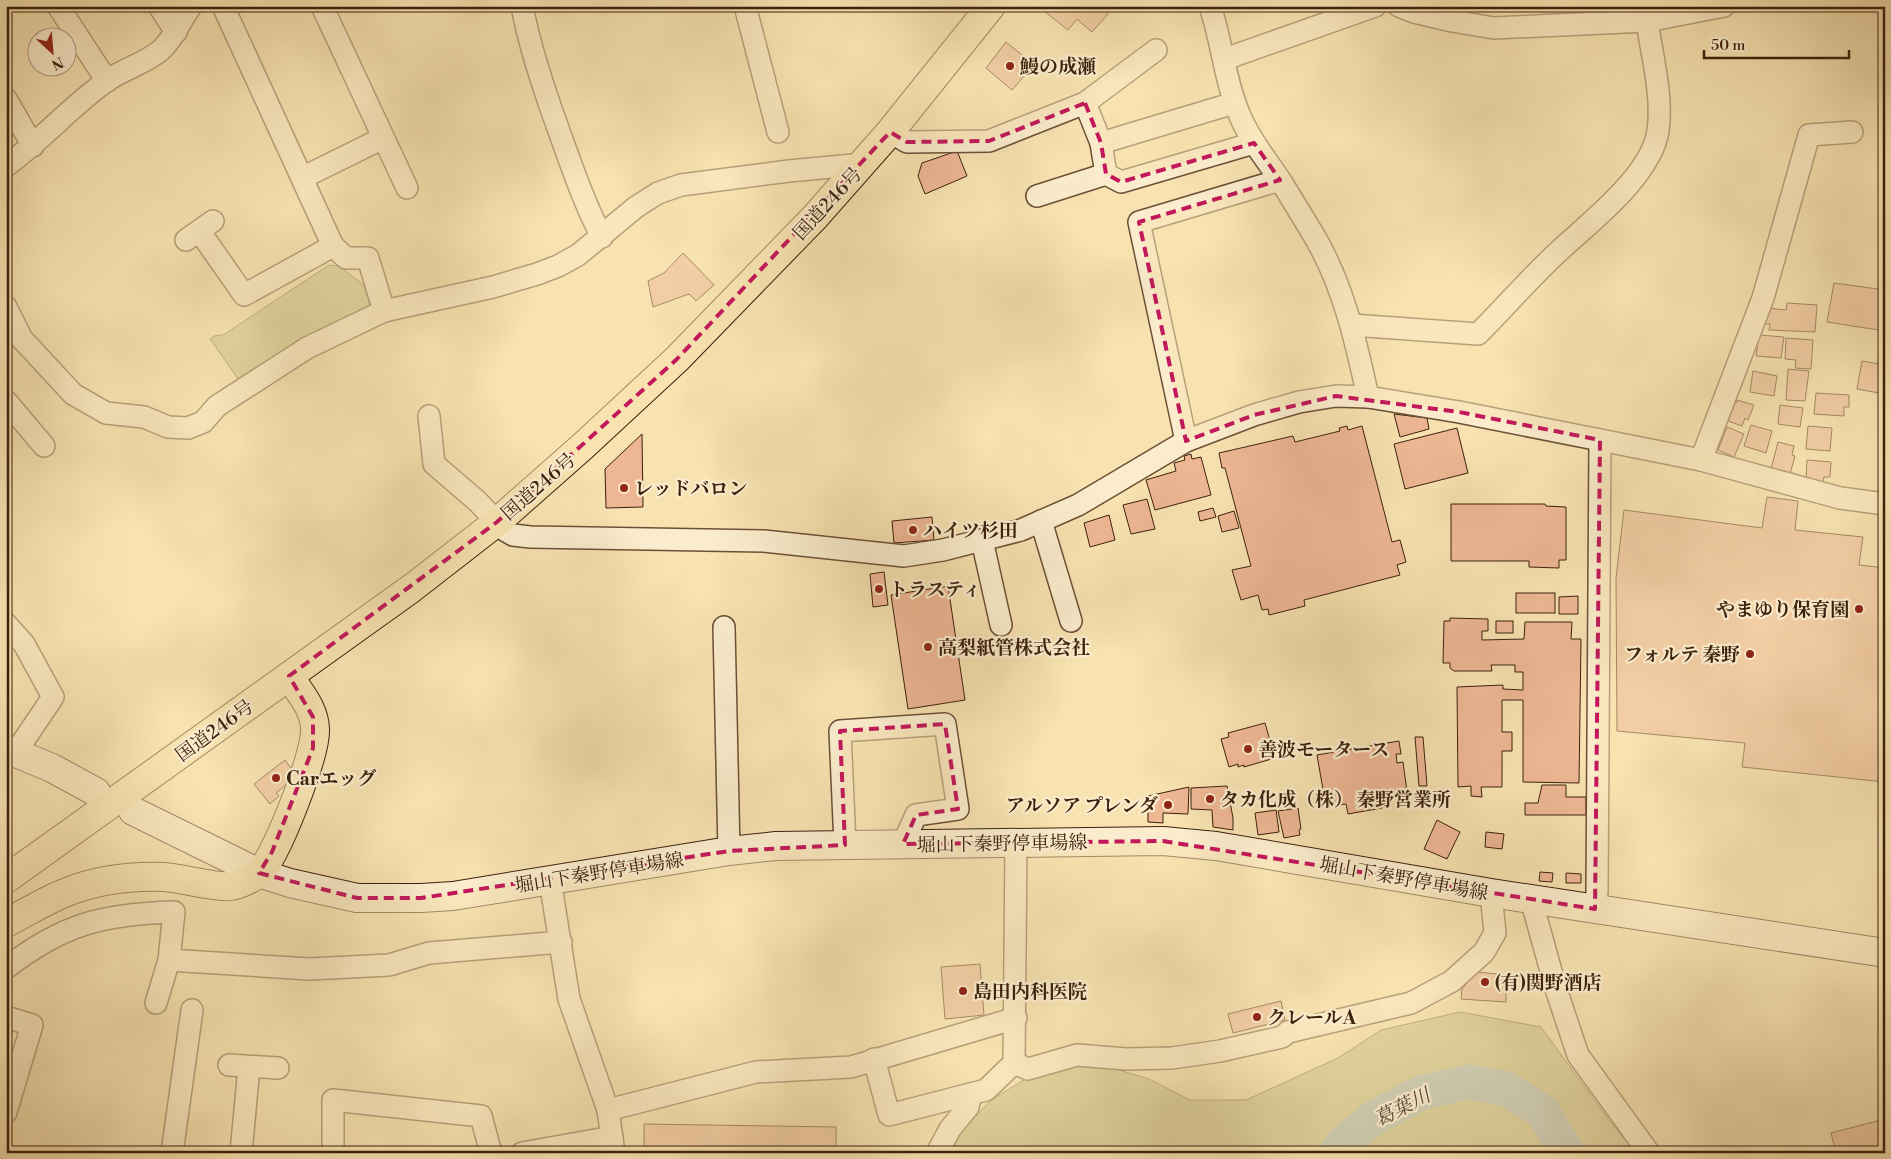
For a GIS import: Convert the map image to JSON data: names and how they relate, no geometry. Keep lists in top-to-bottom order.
{
  "streets": {
    "highway": ["国道246号"],
    "main road": ["堀山下秦野停車場線"]
  },
  "water": ["葛葉川"],
  "places": [
    "鰻の成瀬",
    "レッドバロン",
    "ハイツ杉田",
    "トラスティ",
    "やまゆり保育園",
    "高梨紙管株式会社",
    "フォルテ 秦野",
    "善波モータース",
    "Carエッグ",
    "タカ化成（株） 秦野営業所",
    "アルソア プレンダ",
    "(有)関野酒店",
    "島田内科医院",
    "クレールA"
  ],
  "scale_bar": "50 m",
  "north": "bottom right"
}
